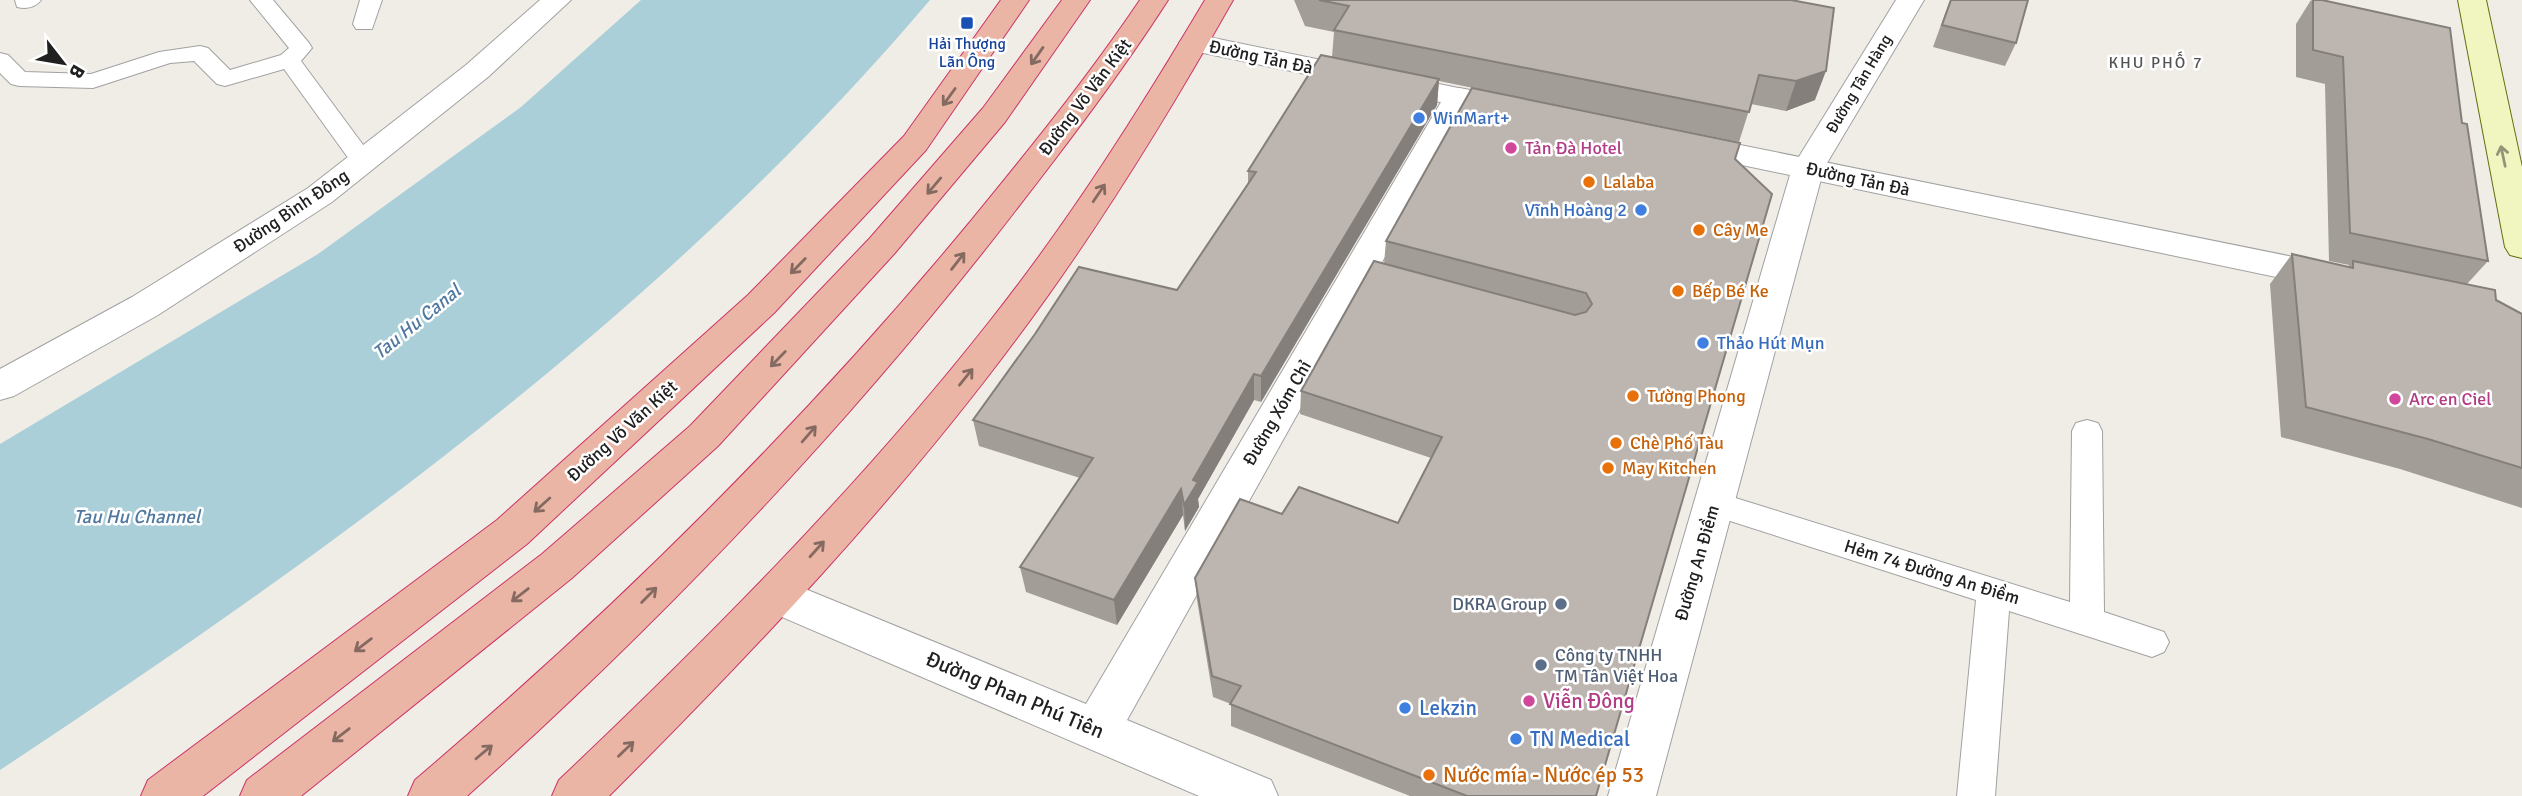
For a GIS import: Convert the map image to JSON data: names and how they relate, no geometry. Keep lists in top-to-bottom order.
{
  "streets": {
    "highway": ["Đường Võ Văn Kiệt"],
    "street": [
      "Đường Tản Đà",
      "Đường Tân Hàng",
      "Đường Bình Đông",
      "Đường Xóm Chỉ",
      "Đường An Điềm",
      "Đường Phan Phú Tiên"
    ],
    "lane": ["Hẻm 74 Đường An Điềm"]
  },
  "crossings": [
    ["Đường Tản Đà", "Đường Tân Hàng"],
    ["Đường Tản Đà", "Đường Xóm Chỉ"],
    ["Đường Tản Đà", "Đường An Điềm"],
    ["Đường Tân Hàng", "Đường An Điềm"],
    ["Đường Xóm Chỉ", "Đường Phan Phú Tiên"],
    ["Đường An Điềm", "Hẻm 74 Đường An Điềm"]
  ],
  "districts": ["KHU PHỐ 7"],
  "water": ["Tau Hu Canal", "Tau Hu Channel"],
  "places": {
    "transit": ["Hải Thượng Lãn Ông"],
    "other": [
      "WinMart+",
      "Tản Đà Hotel",
      "Lalaba",
      "Vĩnh Hoàng 2",
      "Cây Me",
      "Bếp Bé Ke",
      "Thảo Hút Mụn",
      "Tường Phong",
      "Arc en Ciel",
      "Chè Phố Tàu",
      "May Kitchen",
      "DKRA Group",
      "Công ty TNHH TM Tân Việt Hoa",
      "Viễn Đông",
      "Lekzin",
      "TN Medical",
      "Nước mía - Nước ép 53"
    ]
  },
  "north": "bottom right"
}
